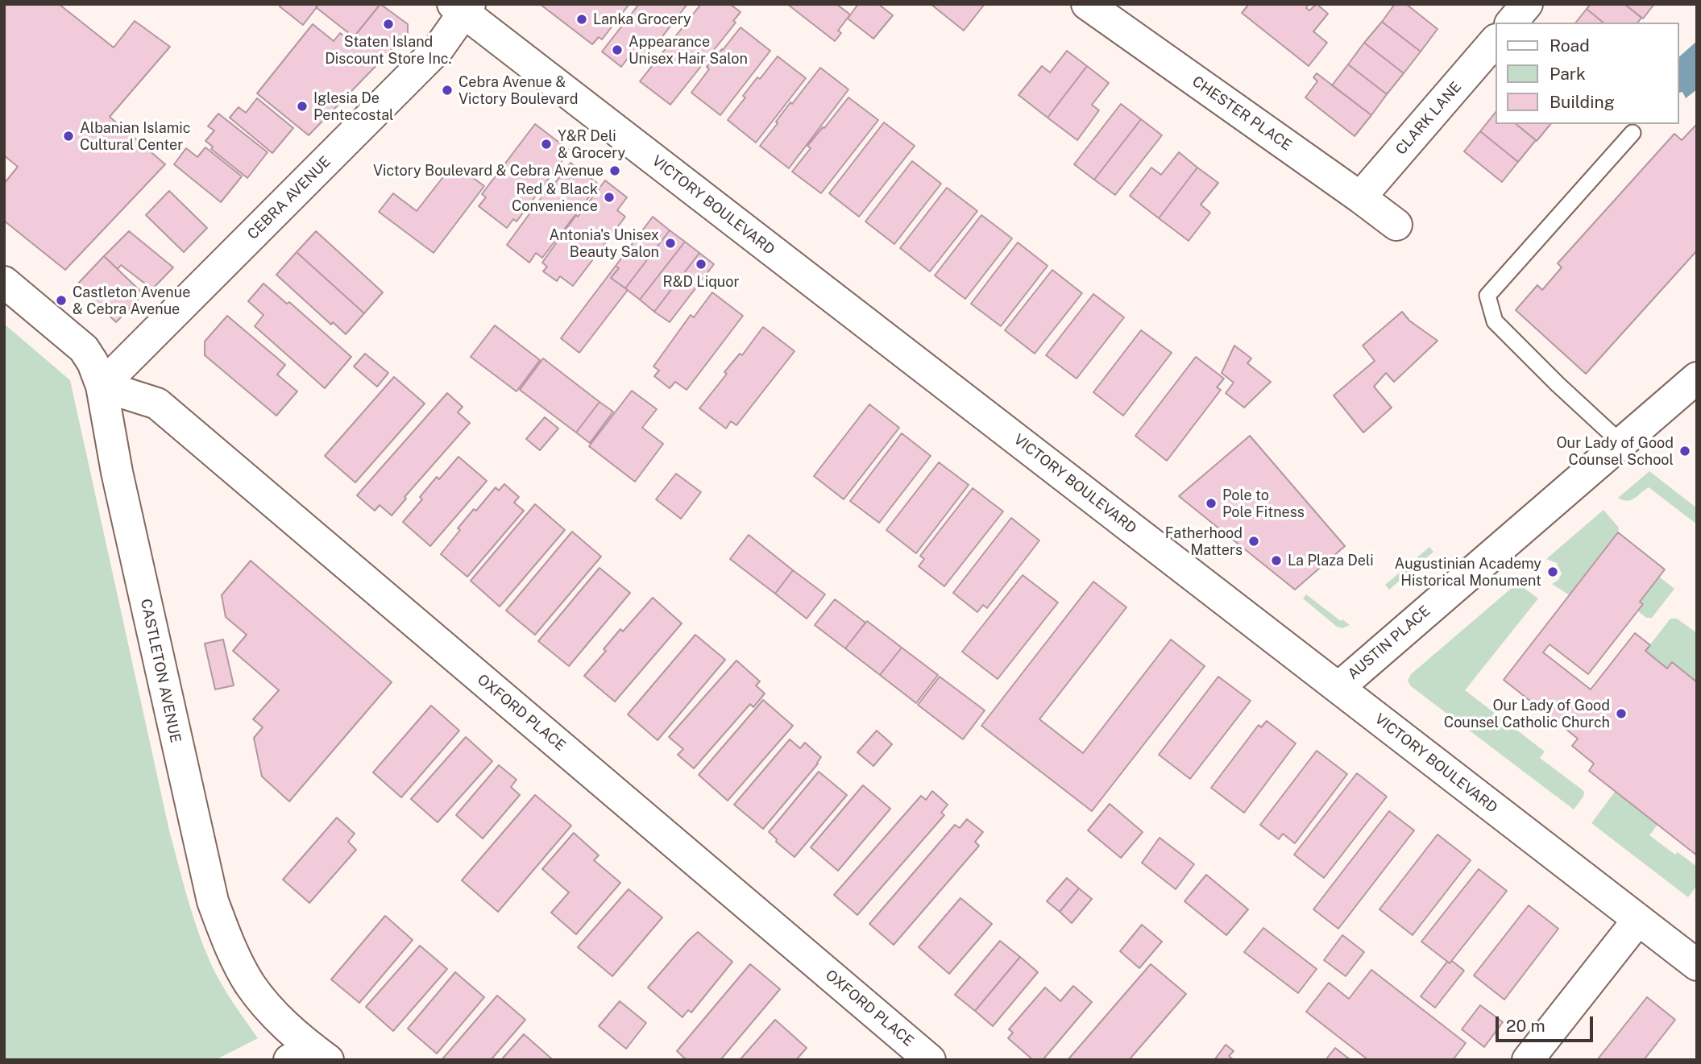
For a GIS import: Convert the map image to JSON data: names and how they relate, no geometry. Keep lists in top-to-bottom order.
{
  "streets": {
    "street": [
      "CHESTER PLACE",
      "CLARK LANE",
      "CEBRA AVENUE",
      "VICTORY BOULEVARD",
      "AUSTIN PLACE",
      "CASTLETON AVENUE",
      "OXFORD PLACE"
    ]
  },
  "crossings": [
    ["CHESTER PLACE", "CLARK LANE"],
    ["CEBRA AVENUE", "VICTORY BOULEVARD"],
    ["CEBRA AVENUE", "CASTLETON AVENUE"],
    ["CEBRA AVENUE", "OXFORD PLACE"],
    ["VICTORY BOULEVARD", "AUSTIN PLACE"],
    ["CASTLETON AVENUE", "OXFORD PLACE"]
  ],
  "places": [
    "Lanka Grocery",
    "Staten Island Discount Store Inc.",
    "Appearance Unisex Hair Salon",
    "Cebra Avenue & Victory Boulevard",
    "Iglesia De Pentecostal",
    "Albanian Islamic Cultural Center",
    "Y&R Deli & Grocery",
    "Victory Boulevard & Cebra Avenue",
    "Red & Black Convenience",
    "Antonia's Unisex Beauty Salon",
    "R&D Liquor",
    "Castleton Avenue & Cebra Avenue",
    "Our Lady of Good Counsel School",
    "Pole to Pole Fitness",
    "Fatherhood Matters",
    "La Plaza Deli",
    "Augustinian Academy Historical Monument",
    "Our Lady of Good Counsel Catholic Church"
  ],
  "legend": ["Road", "Park", "Building"],
  "scale_bar": "20 m"
}
